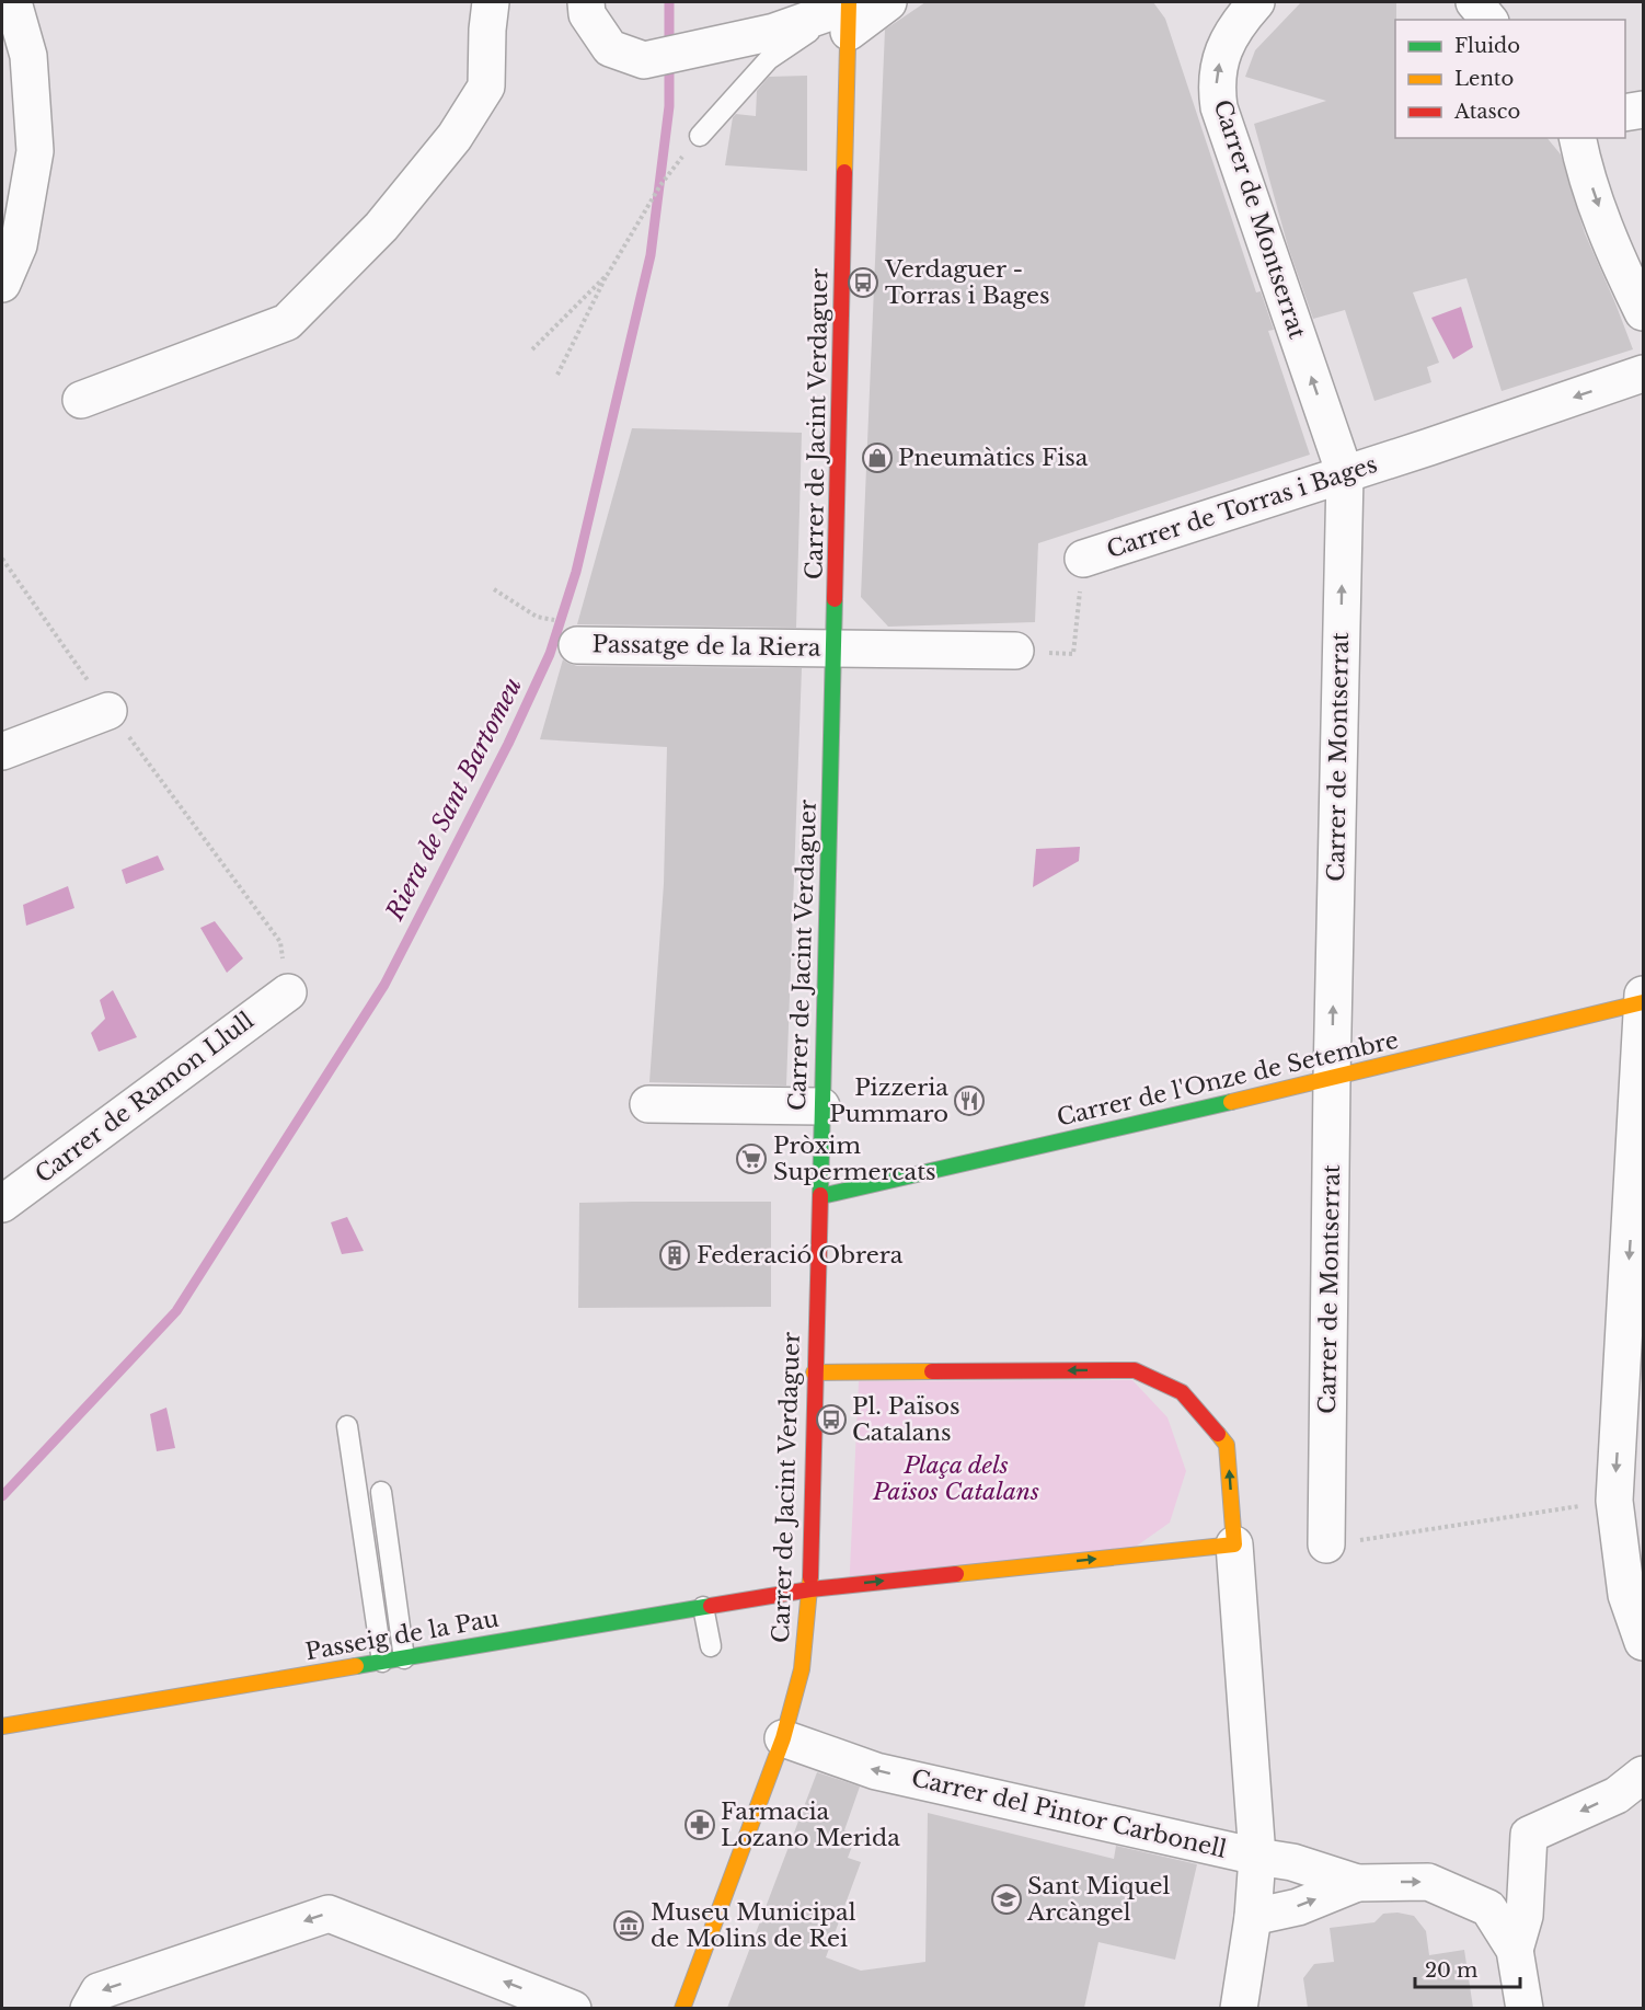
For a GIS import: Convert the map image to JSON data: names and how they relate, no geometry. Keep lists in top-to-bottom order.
{
  "streets": {
    "street": [
      "Carrer de Montserrat",
      "Carrer de Jacint Verdaguer",
      "Carrer de Torras i Bages",
      "Passatge de la Riera",
      "Carrer de l'Onze de Setembre",
      "Carrer de Ramon Llull",
      "Passeig de la Pau",
      "Carrer del Pintor Carbonell"
    ]
  },
  "crossings": [
    ["Carrer de Montserrat", "Carrer de Torras i Bages"],
    ["Carrer de Montserrat", "Carrer de l'Onze de Setembre"],
    ["Carrer de Jacint Verdaguer", "Passatge de la Riera"],
    ["Carrer de Jacint Verdaguer", "Carrer de l'Onze de Setembre"],
    ["Carrer de Jacint Verdaguer", "Passeig de la Pau"],
    ["Carrer de Jacint Verdaguer", "Carrer del Pintor Carbonell"]
  ],
  "one_way": ["Carrer de Montserrat", "Carrer de Torras i Bages"],
  "water": ["Riera de Sant Bartomeu"],
  "parks": ["Plaça dels Països Catalans"],
  "places": {
    "bus stop": ["Verdaguer - Torras i Bages", "Pl. Països Catalans"],
    "shop": ["Pneumàtics Fisa"],
    "restaurant": ["Pizzeria Pummaro"],
    "supermarket": ["Pròxim Supermercats"],
    "building": ["Federació Obrera"],
    "pharmacy": ["Farmacia Lozano Merida"],
    "school or university": ["Sant Miquel Arcàngel"],
    "museum": ["Museu Municipal de Molins de Rei"]
  },
  "legend": ["Fluido", "Lento", "Atasco"],
  "scale_bar": "20 m"
}
